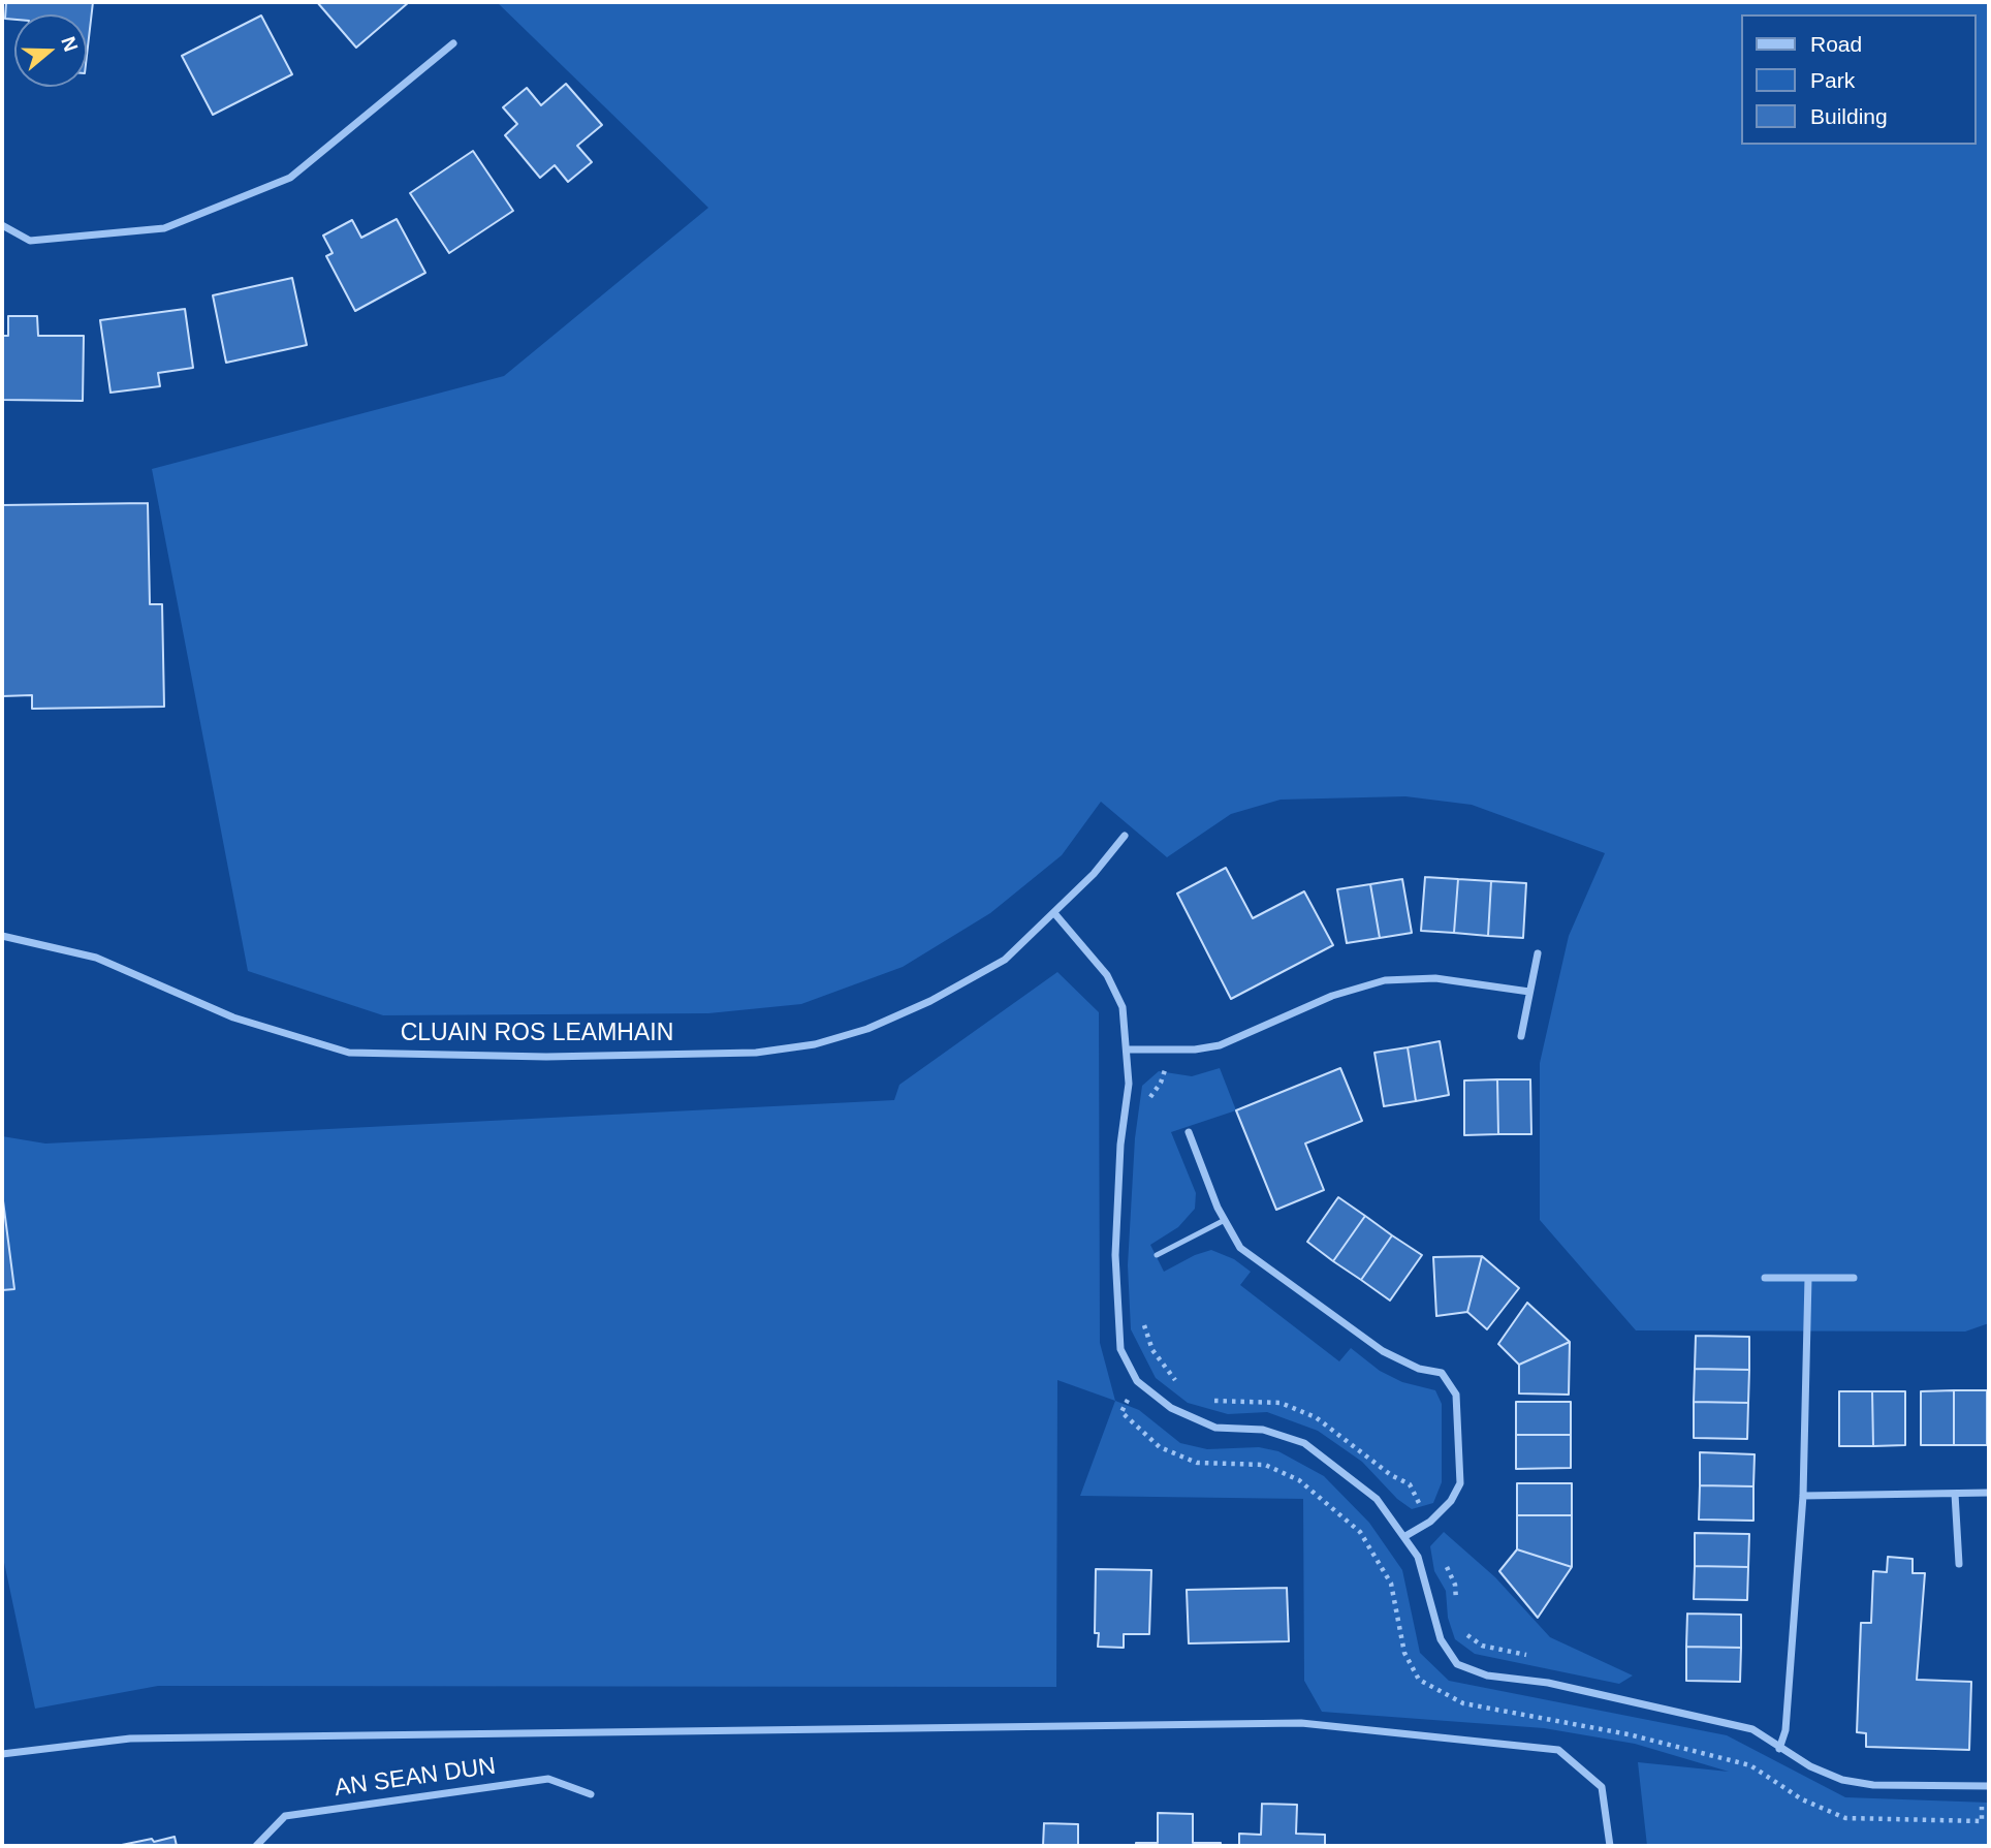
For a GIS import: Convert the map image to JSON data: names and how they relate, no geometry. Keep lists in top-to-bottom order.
{
  "streets": {
    "street": ["CLUAIN ROS LEAMHAIN", "AN SEAN DUN"]
  },
  "legend": ["Road", "Park", "Building"],
  "north": "right"
}
